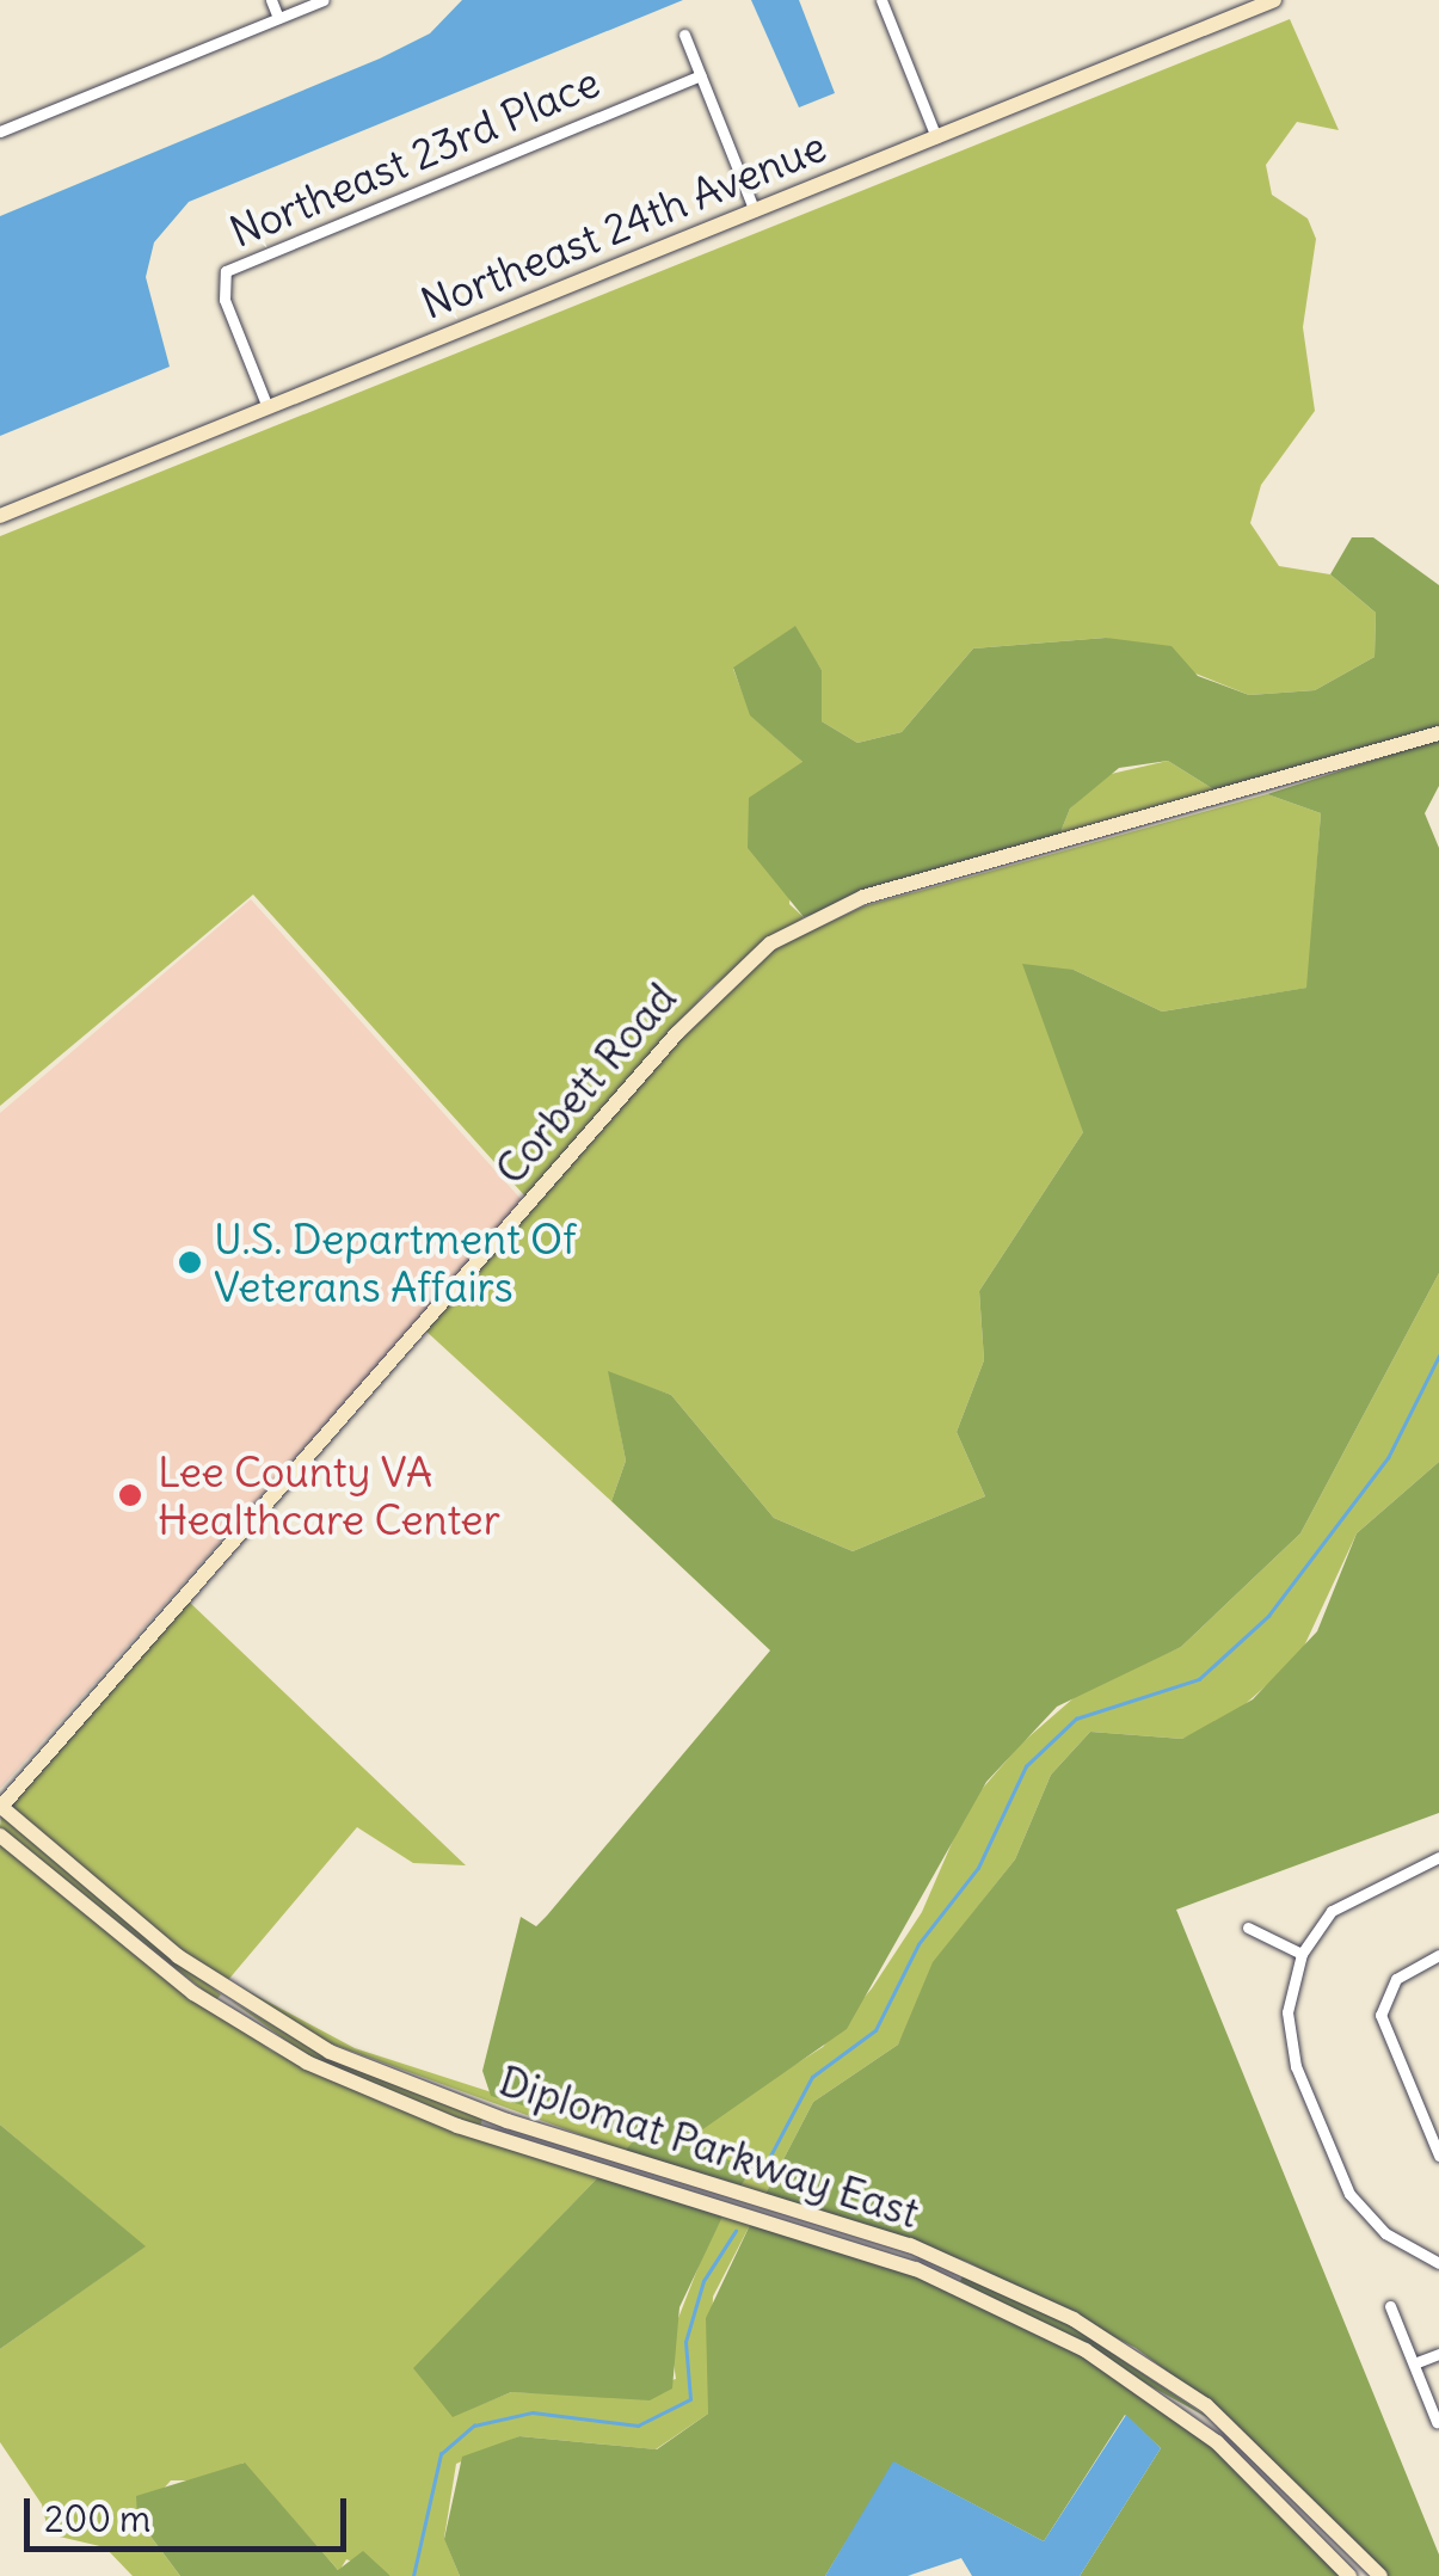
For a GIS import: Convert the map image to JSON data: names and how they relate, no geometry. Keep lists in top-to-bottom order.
{
  "streets": {
    "main road": ["Northeast 24th Avenue", "Corbett Road", "Diplomat Parkway East"],
    "street": ["Northeast 23rd Place"]
  },
  "crossings": [
    ["Northeast 23rd Place", "Northeast 24th Avenue"],
    ["Corbett Road", "Diplomat Parkway East"]
  ],
  "places": ["U.S. Department Of Veterans Affairs", "Lee County VA Healthcare Center"],
  "scale_bar": "200 m"
}
